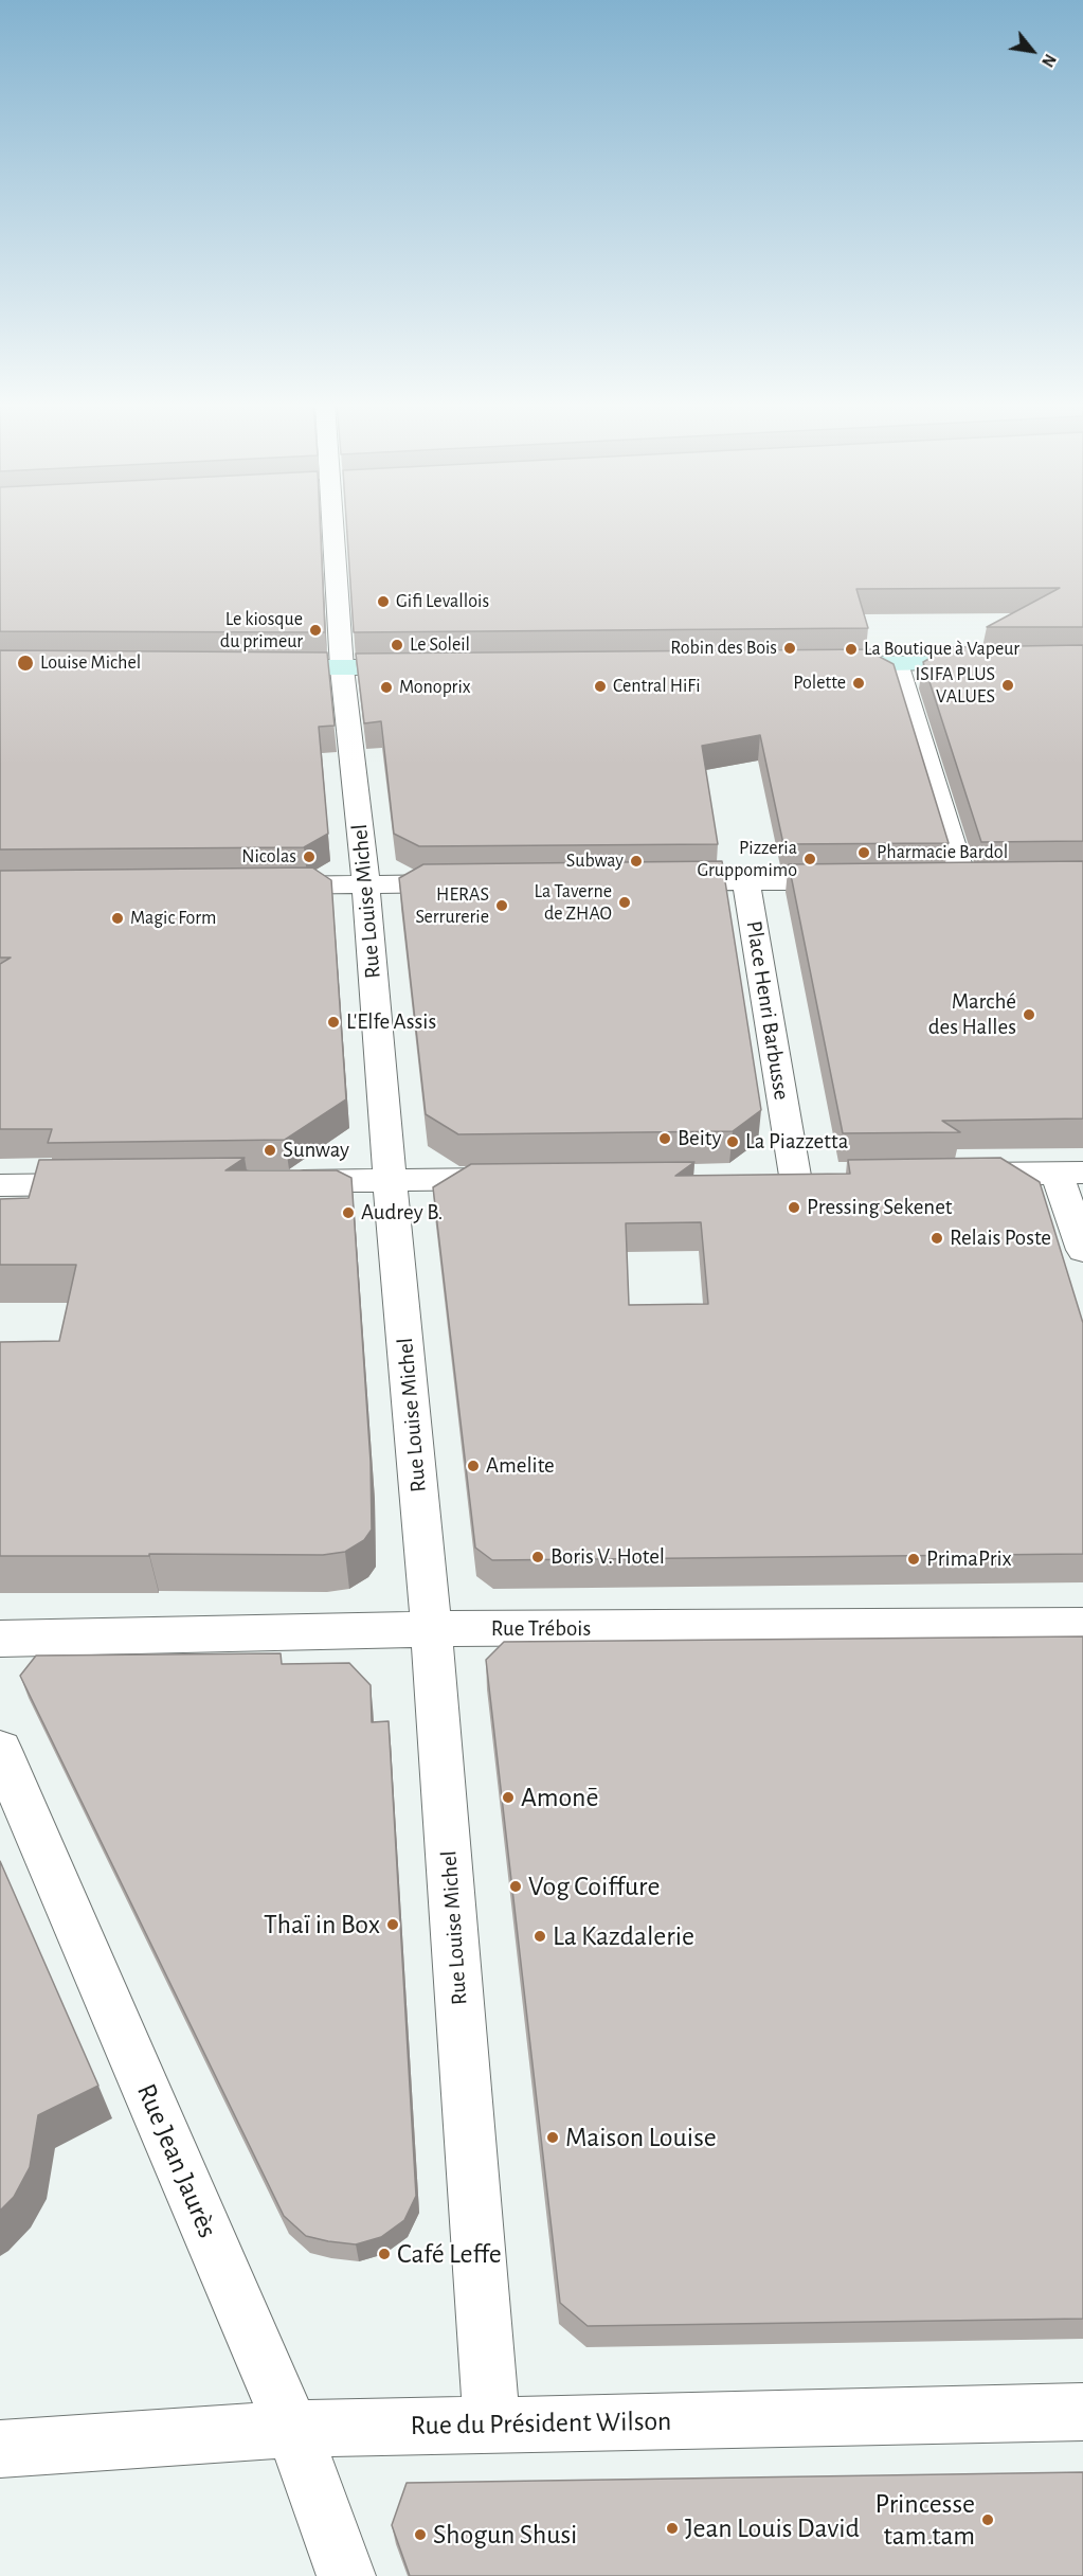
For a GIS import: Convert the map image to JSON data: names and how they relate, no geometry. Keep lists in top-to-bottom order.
{
  "streets": {
    "street": [
      "Rue Louise Michel",
      "Place Henri Barbusse",
      "Rue Trébois",
      "Rue Jean Jaurès",
      "Rue du Président Wilson"
    ]
  },
  "crossings": [
    ["Rue Louise Michel", "Rue Trébois"],
    ["Rue Louise Michel", "Rue du Président Wilson"],
    ["Rue Jean Jaurès", "Rue du Président Wilson"]
  ],
  "places": [
    "Gifi Levallois",
    "Le kiosque du primeur",
    "Le Soleil",
    "Robin des Bois",
    "La Boutique à Vapeur",
    "Louise Michel",
    "Polette",
    "ISIFA PLUS VALUES",
    "Central HiFi",
    "Monoprix",
    "Pharmacie Bardol",
    "Nicolas",
    "Pizzeria Gruppomimo",
    "Subway",
    "La Taverne de ZHAO",
    "HERAS Serrurerie",
    "Magic Form",
    "Marché des Halles",
    "L'Elfe Assis",
    "Beity",
    "La Piazzetta",
    "Sunway",
    "Pressing Sekenet",
    "Audrey B.",
    "Relais Poste",
    "Amelite",
    "Boris V. Hotel",
    "PrimaPrix",
    "Amonē",
    "Vog Coiffure",
    "Thaï in Box",
    "La Kazdalerie",
    "Maison Louise",
    "Café Leffe",
    "Princesse tam.tam",
    "Jean Louis David",
    "Shogun Shusi"
  ],
  "north": "bottom right"
}
